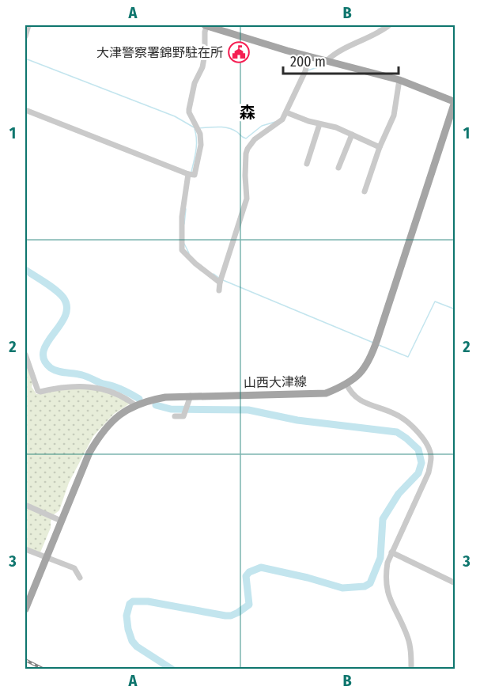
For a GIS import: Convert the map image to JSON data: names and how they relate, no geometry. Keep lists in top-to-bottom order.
{
  "streets": {
    "main road": ["山西大津線"]
  },
  "districts": ["森"],
  "places": {
    "public building": ["大津警察署錦野駐在所"]
  },
  "scale_bar": "200 m",
  "grid": {
    "columns": ["A", "B"],
    "rows": ["1", "2", "3"]
  }
}
